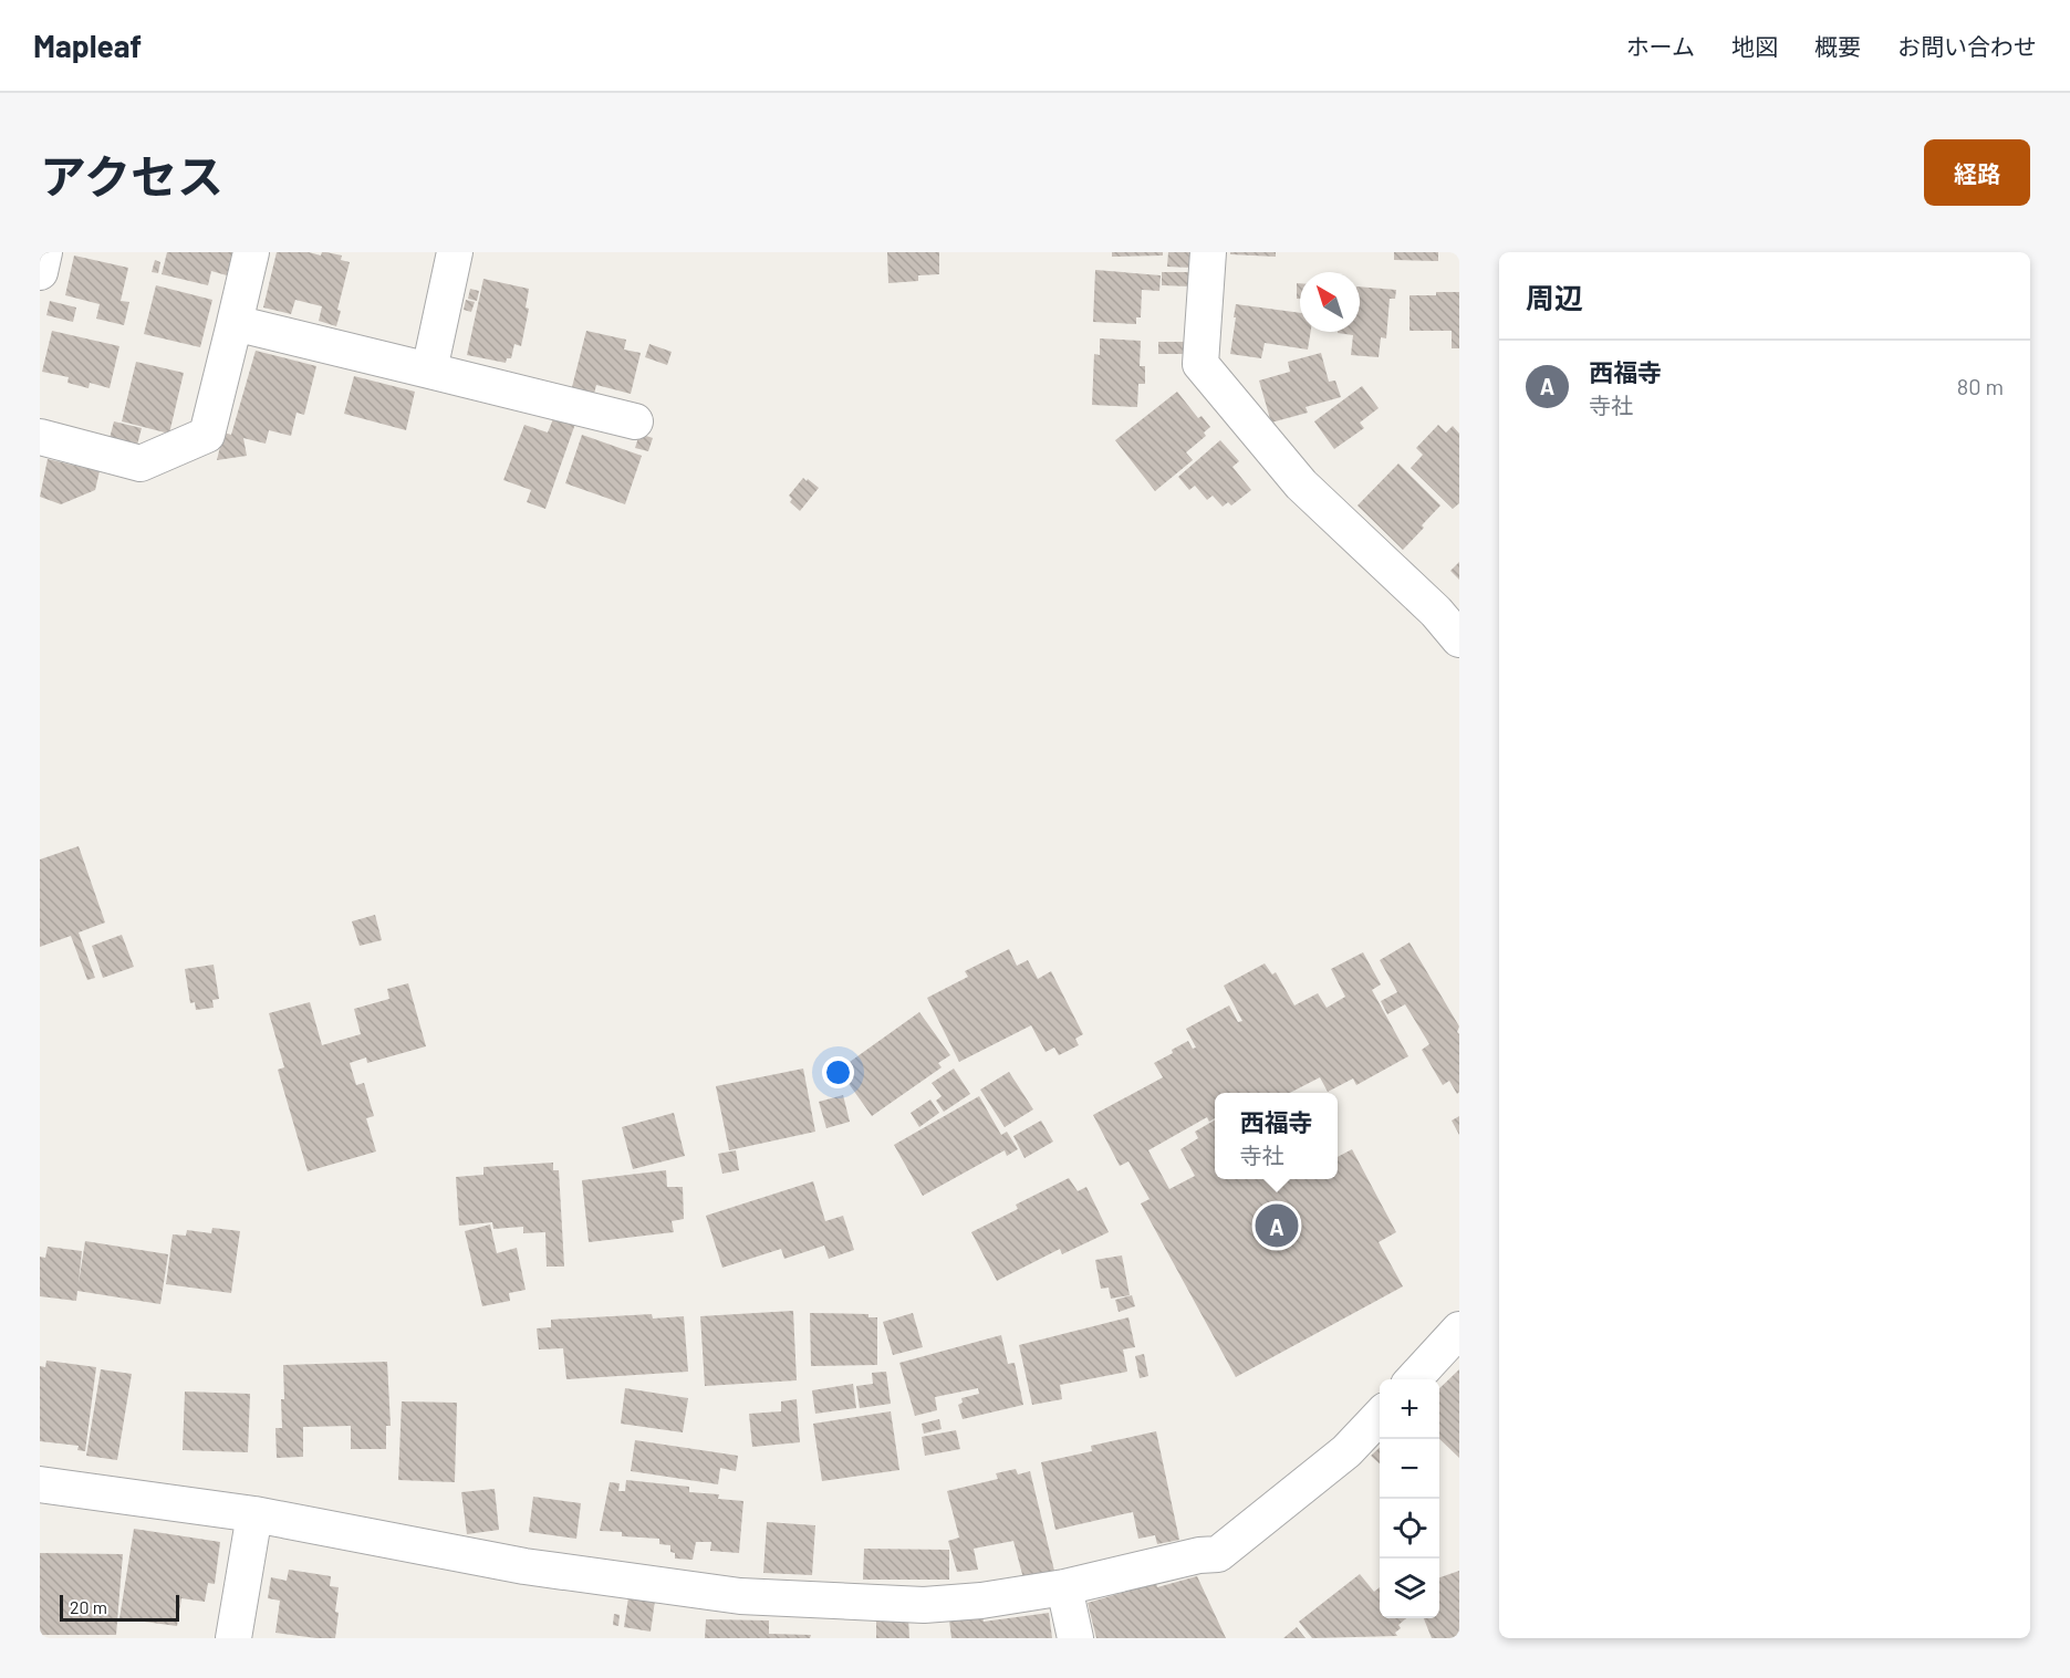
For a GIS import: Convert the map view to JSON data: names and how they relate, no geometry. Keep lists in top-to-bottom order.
{
  "scale_bar": "20 m",
  "north": "top left",
  "page": {
    "header": "Mapleaf",
    "nav": [
      "ホーム",
      "地図",
      "概要",
      "お問い合わせ"
    ],
    "title": "アクセス",
    "buttons": "経路",
    "heading": "周辺",
    "list": [
      {
        "mark": "A",
        "name": "西福寺",
        "note": "寺社",
        "value": "80 m"
      }
    ],
    "popup": ["西福寺", "寺社"],
    "pins": "A",
    "map_buttons": ["+", "−"],
    "scale": "20 m"
  }
}
